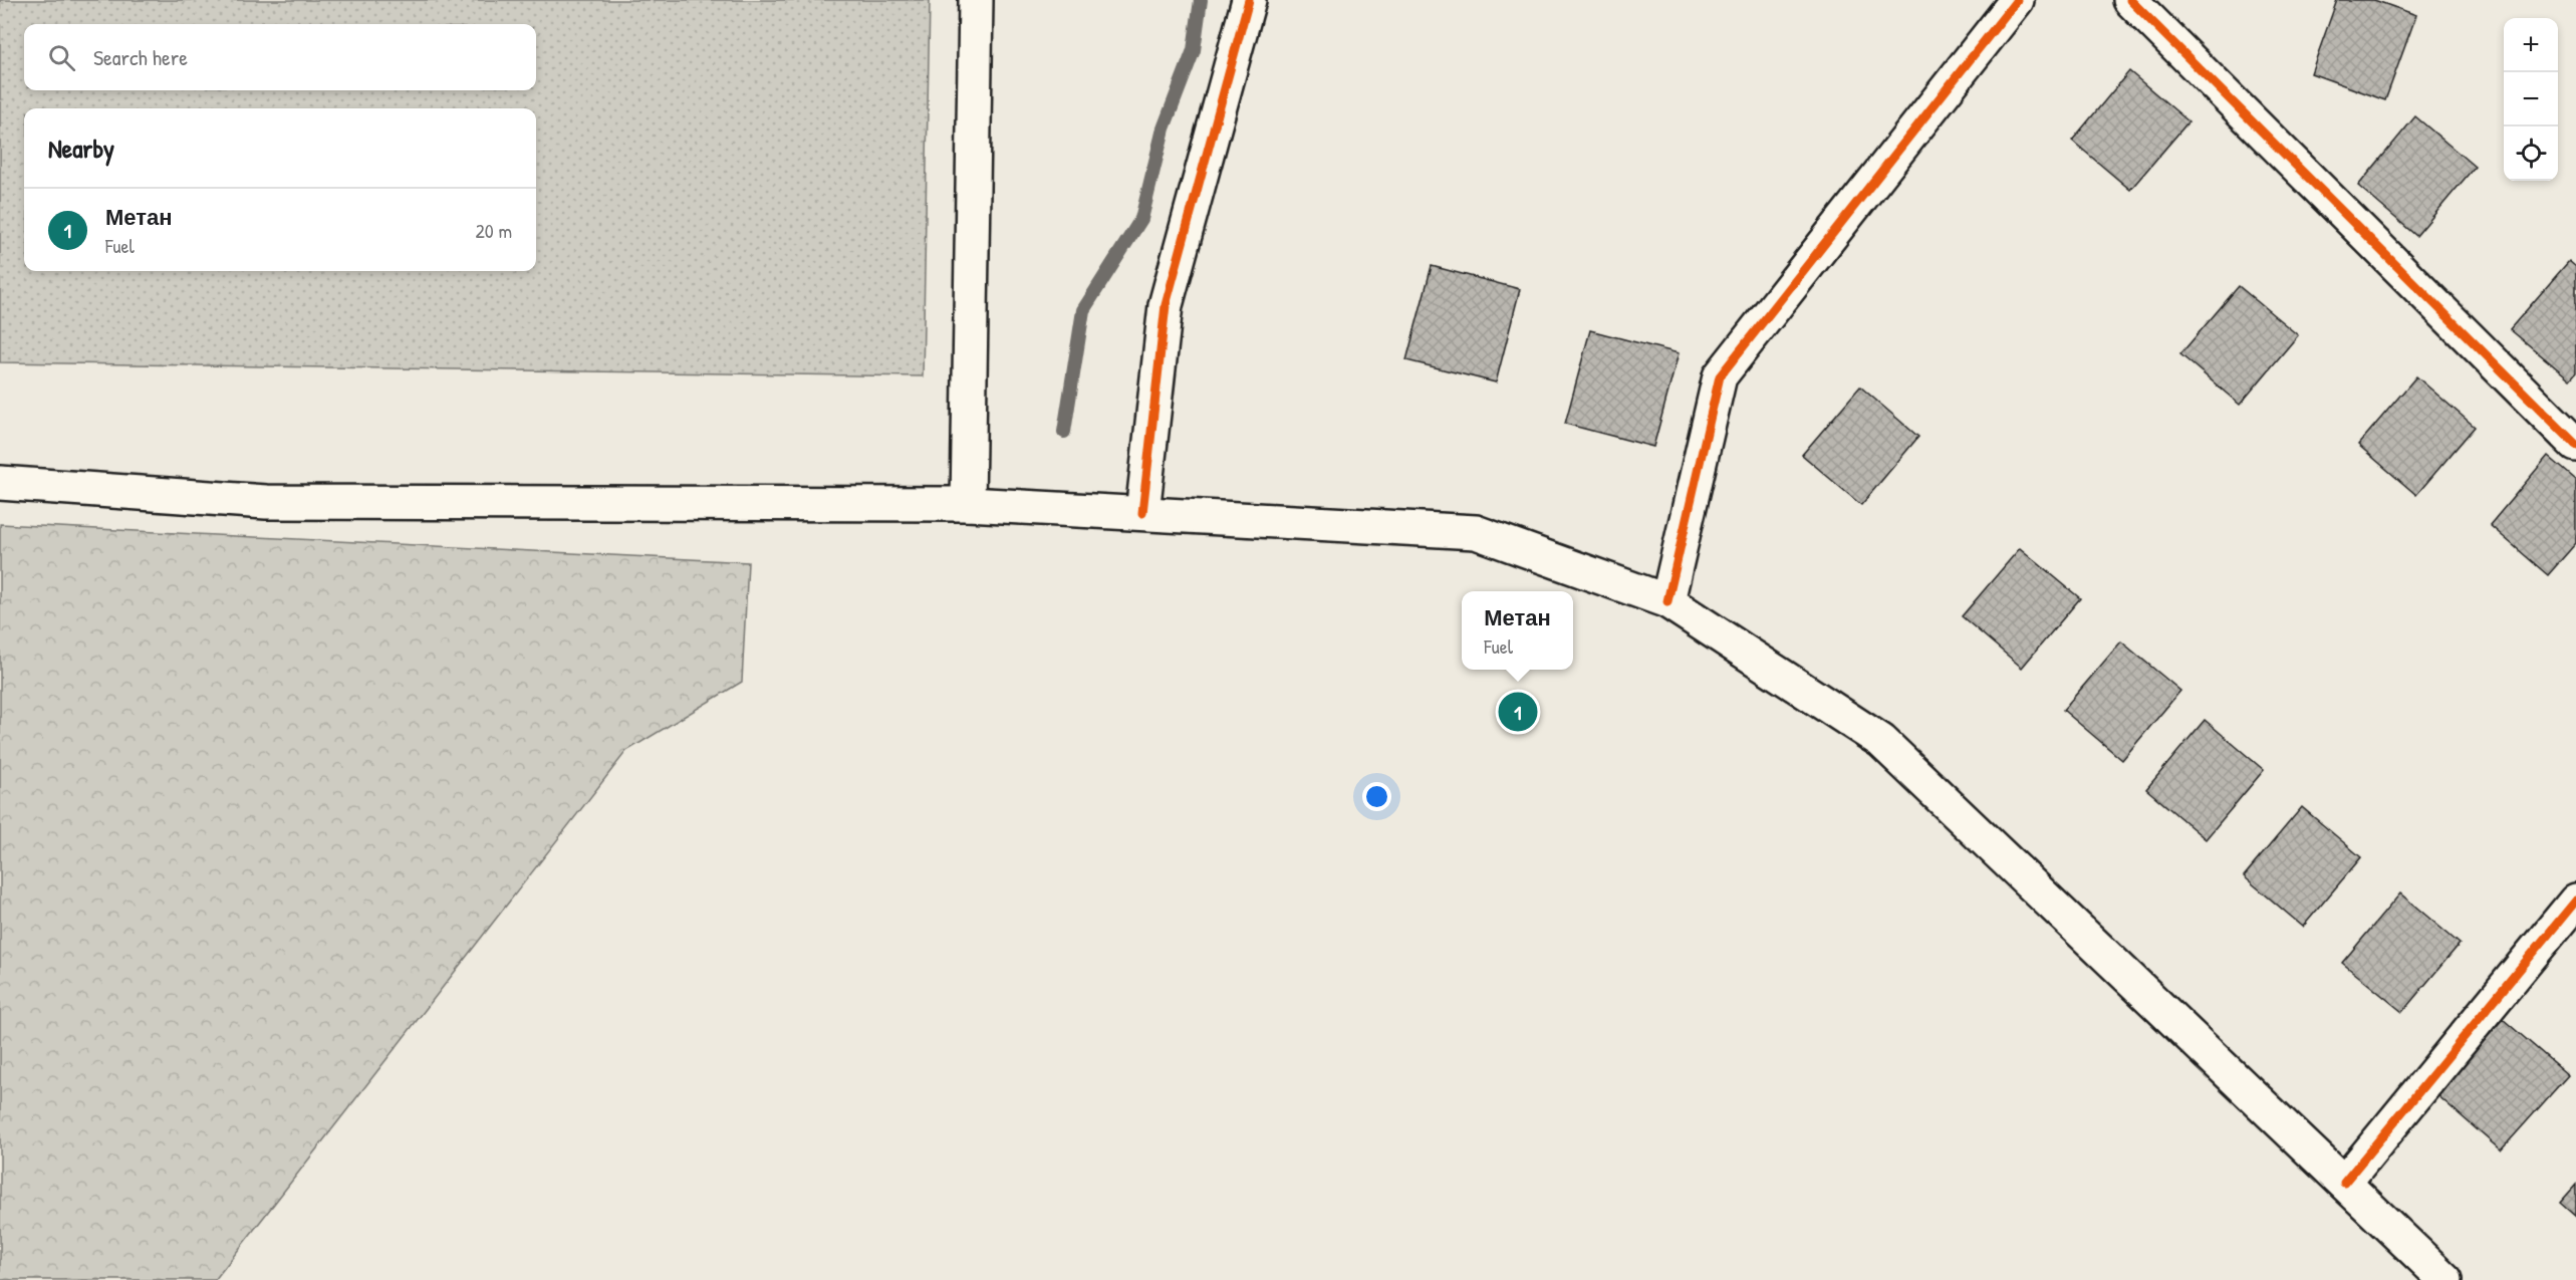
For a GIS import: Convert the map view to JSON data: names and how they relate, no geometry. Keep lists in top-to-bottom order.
{
  "page": {
    "map_buttons": ["+", "−"],
    "search": "Search here",
    "heading": "Nearby",
    "list": [
      {
        "mark": "1",
        "name": "Метан",
        "note": "Fuel",
        "value": "20 m"
      }
    ],
    "popup": ["Метан", "Fuel"],
    "pins": "1"
  }
}
